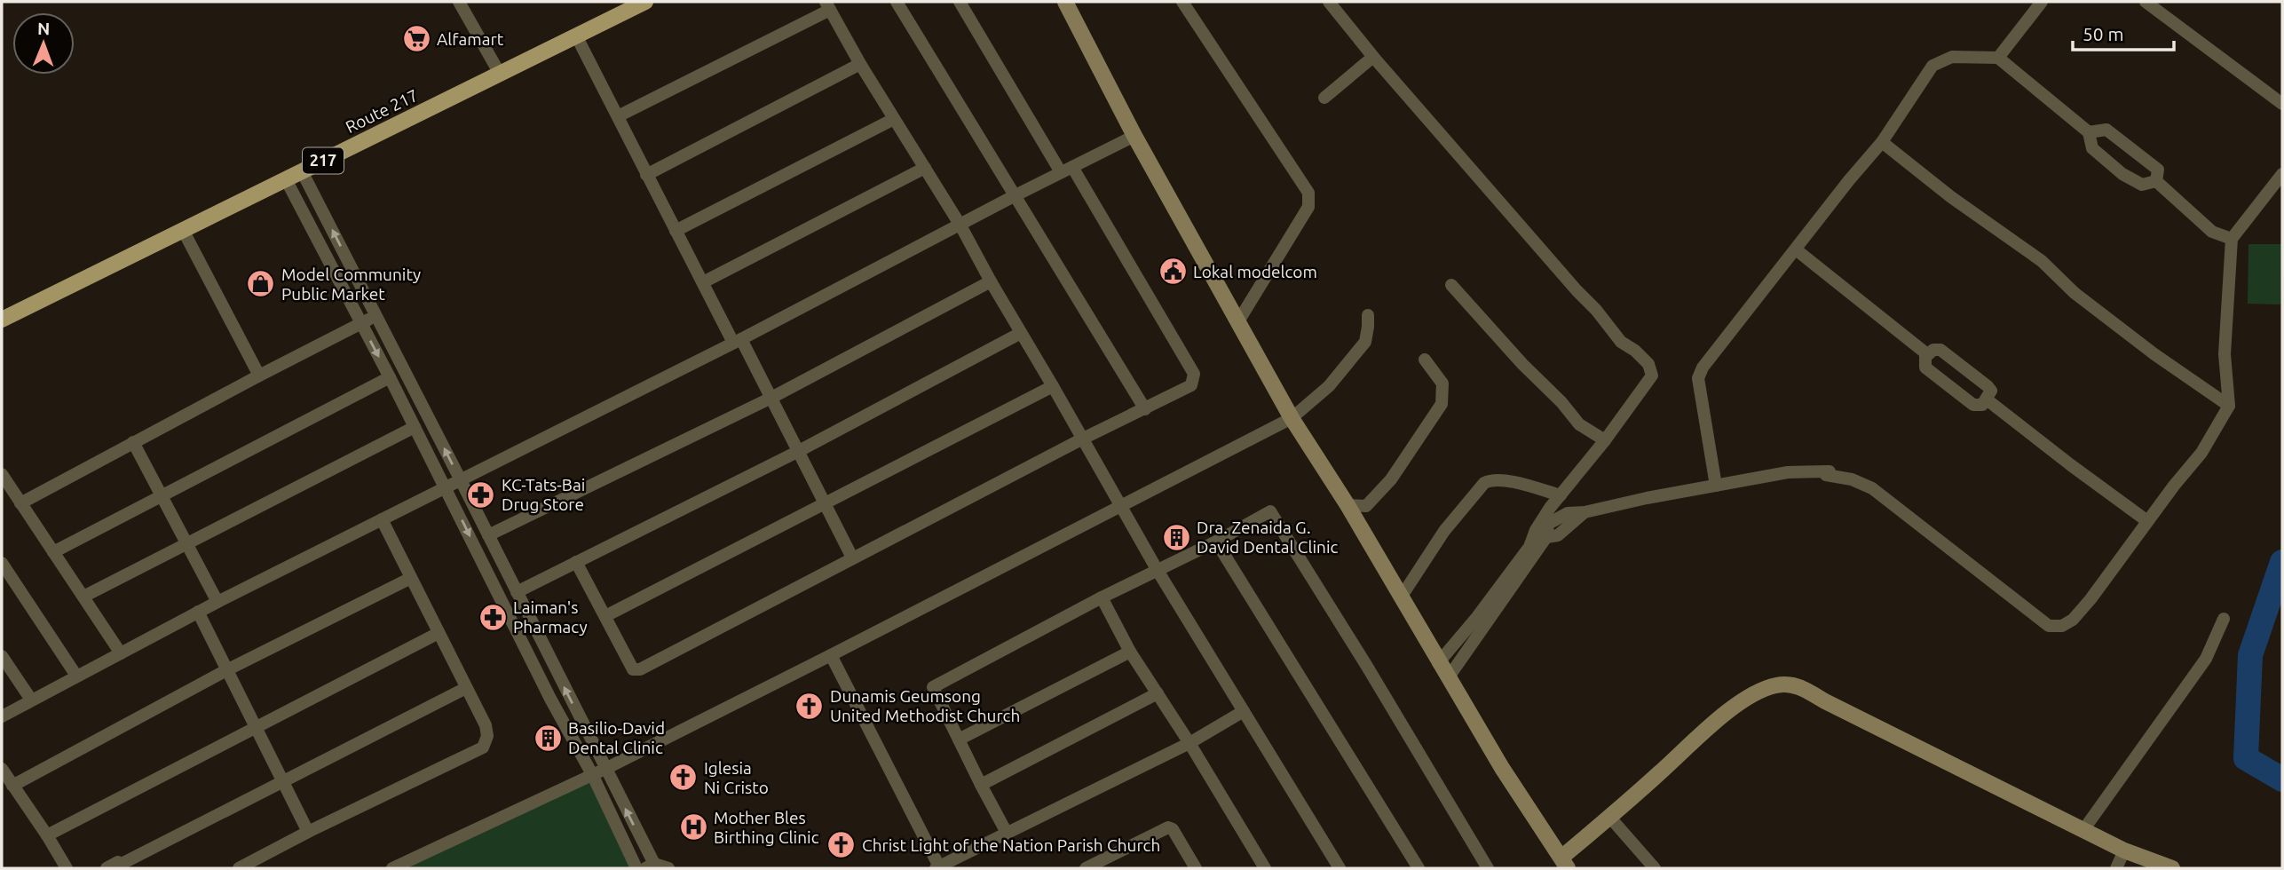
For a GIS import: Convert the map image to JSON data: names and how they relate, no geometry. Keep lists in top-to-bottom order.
{
  "streets": {
    "main road": ["Route 217", "217"]
  },
  "places": {
    "supermarket": ["Alfamart"],
    "public building": ["Lokal modelcom"],
    "shop": ["Model Community Public Market"],
    "pharmacy": ["KC-Tats-Bai Drug Store", "Laiman's Pharmacy"],
    "building": ["Dra. Zenaida G. David Dental Clinic", "Basilio-David Dental Clinic"],
    "church": ["Dunamis Geumsong United Methodist Church", "Iglesia Ni Cristo", "Christ Light of the Nation Parish Church"],
    "hospital": ["Mother Bles Birthing Clinic"]
  },
  "scale_bar": "50 m",
  "north": "top"
}
